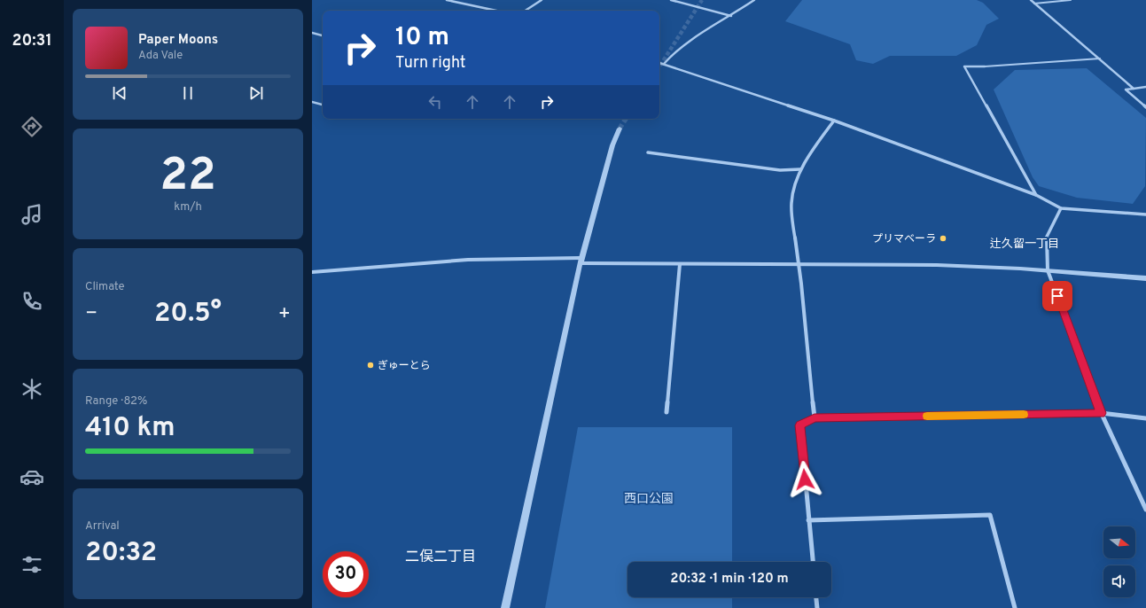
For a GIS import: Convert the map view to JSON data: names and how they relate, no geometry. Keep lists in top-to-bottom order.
{
  "districts": ["辻久留一丁目", "二俣二丁目"],
  "parks": ["西口公園"],
  "places": ["プリマベーラ", "ぎゅーとら"],
  "north": "right",
  "page": {
    "tabs": "20:31",
    "turn": ["10 m", "Turn right"],
    "song": ["Paper Moons", "Ada Vale"],
    "tile": [
      ["22", "km/h"],
      "Climate",
      ["Range · 82%", "410 km"],
      ["Arrival", "20:32"]
    ],
    "heat": ["−", "20.5°", "+"],
    "limit": "30",
    "trip": "20:32 · 1 min · 120 m"
  }
}
